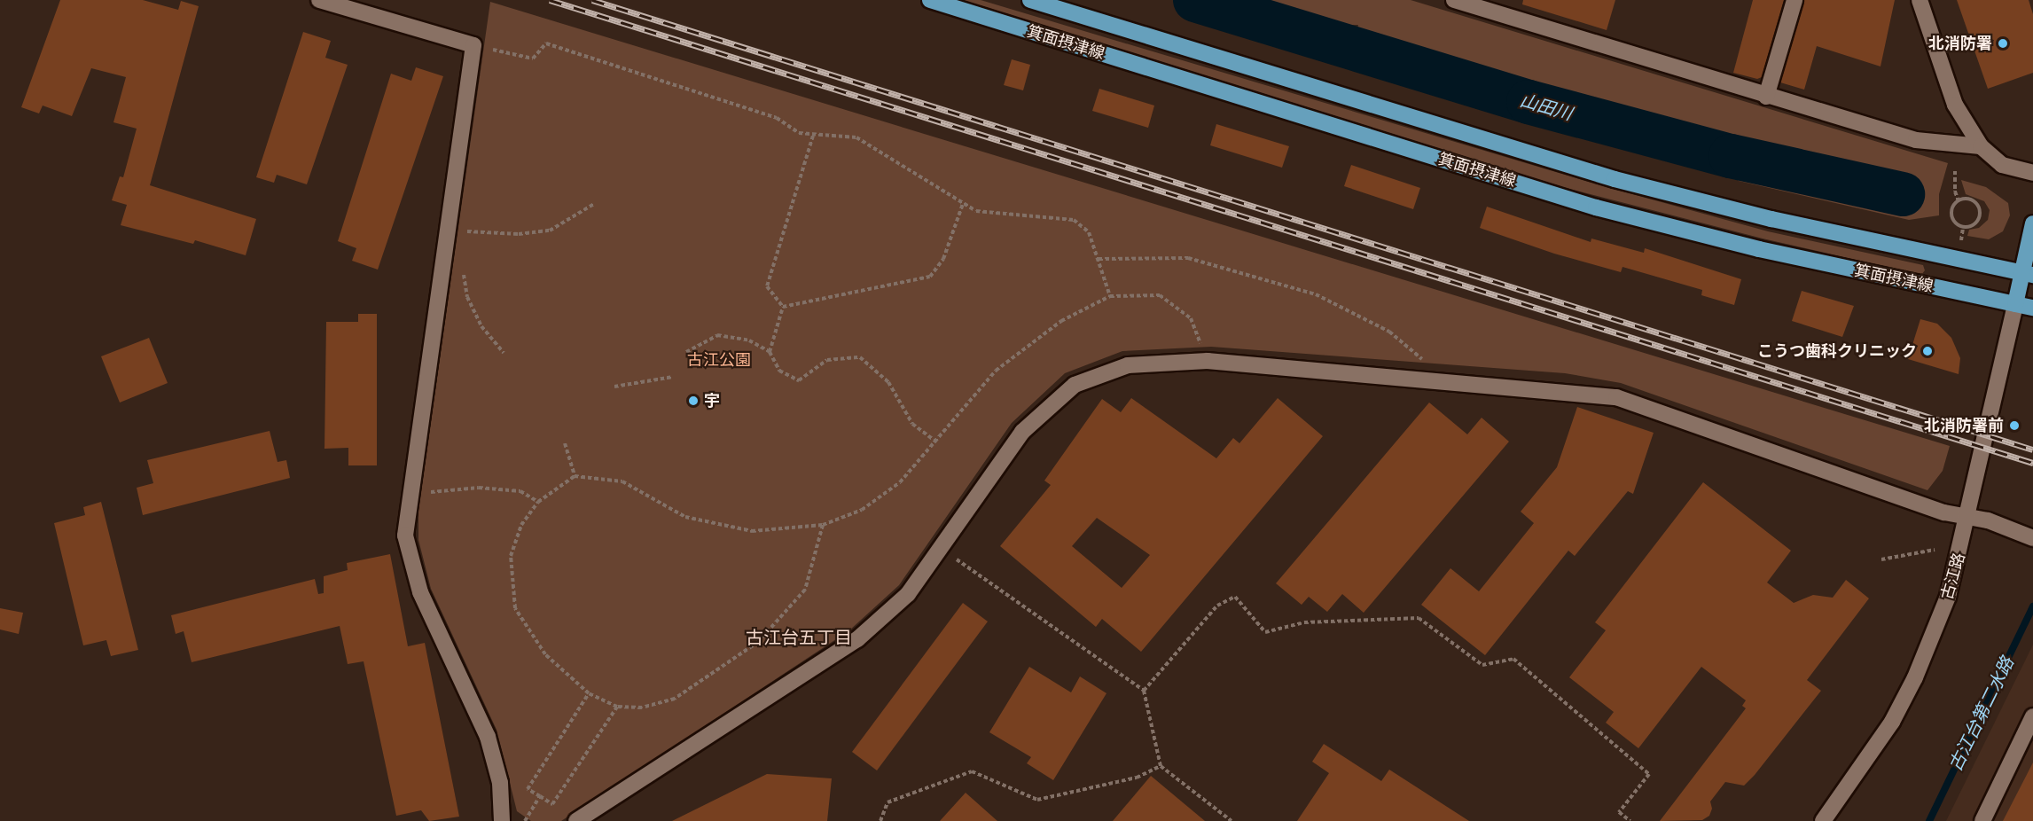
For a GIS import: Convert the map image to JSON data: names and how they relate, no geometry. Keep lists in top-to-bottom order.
{
  "streets": {
    "main road": ["箕面摂津線"],
    "street": ["古江路"]
  },
  "crossings": [
    ["箕面摂津線", "古江路"]
  ],
  "districts": ["古江台五丁目"],
  "water": ["山田川", "古江台第二水路"],
  "parks": ["古江公園"],
  "places": [
    "北消防署",
    "こうつ歯科クリニック",
    "宇",
    "北消防署前"
  ]
}
